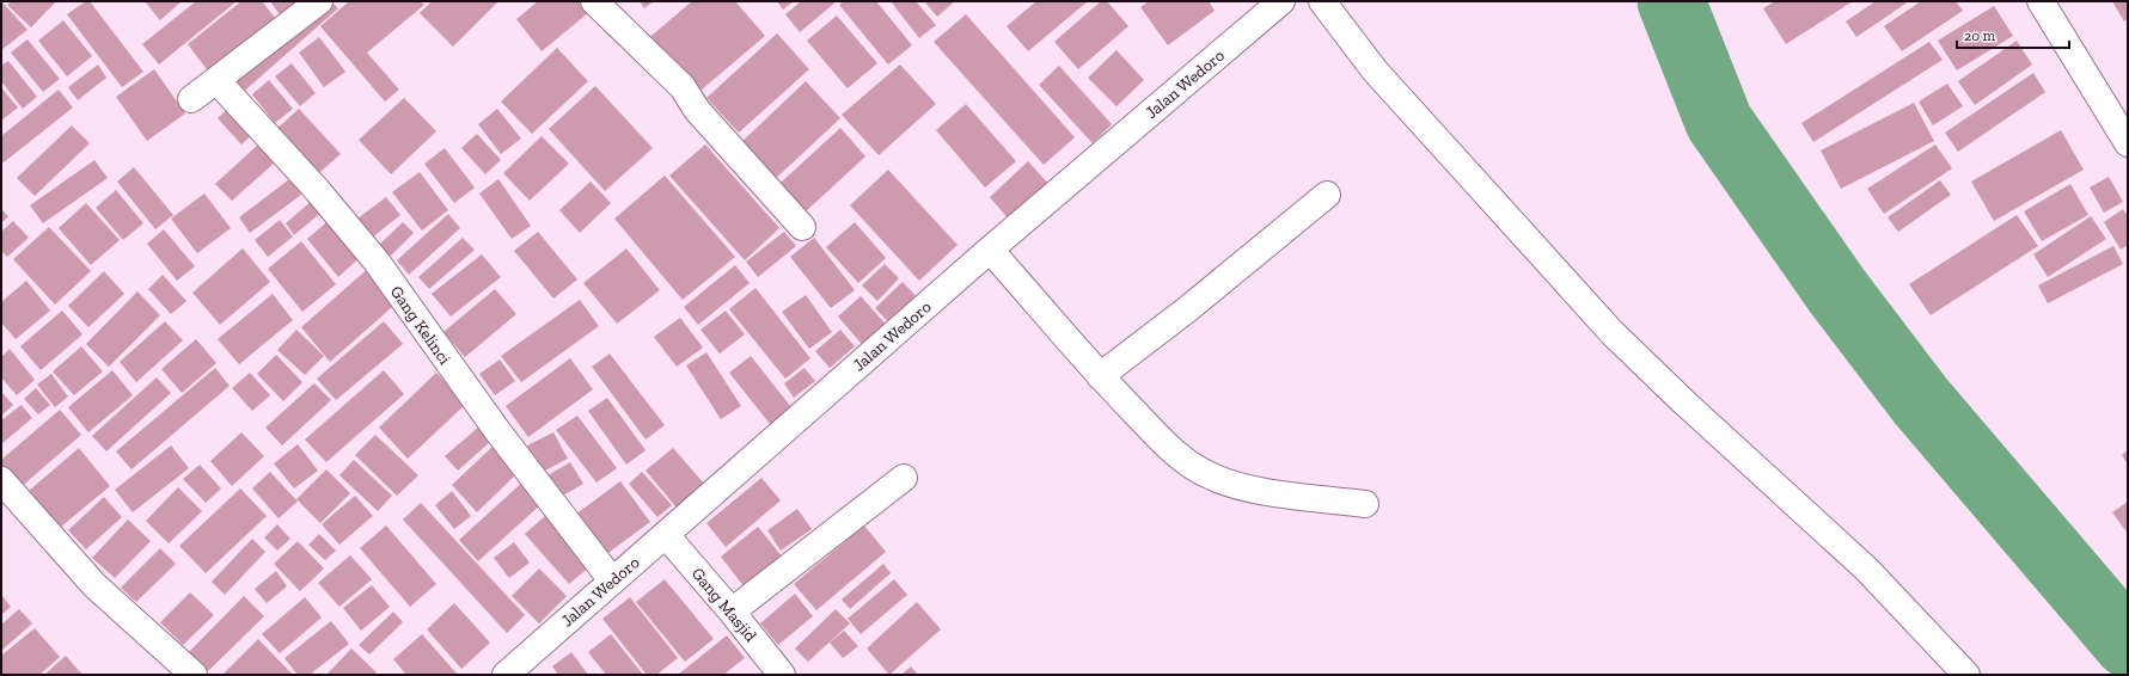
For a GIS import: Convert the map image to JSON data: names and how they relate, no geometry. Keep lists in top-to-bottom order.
{
  "streets": {
    "street": ["Jalan Wedoro", "Gang Kelinci", "Gang Masjid"]
  },
  "crossings": [
    ["Jalan Wedoro", "Gang Kelinci"],
    ["Jalan Wedoro", "Gang Masjid"]
  ],
  "scale_bar": "20 m"
}
